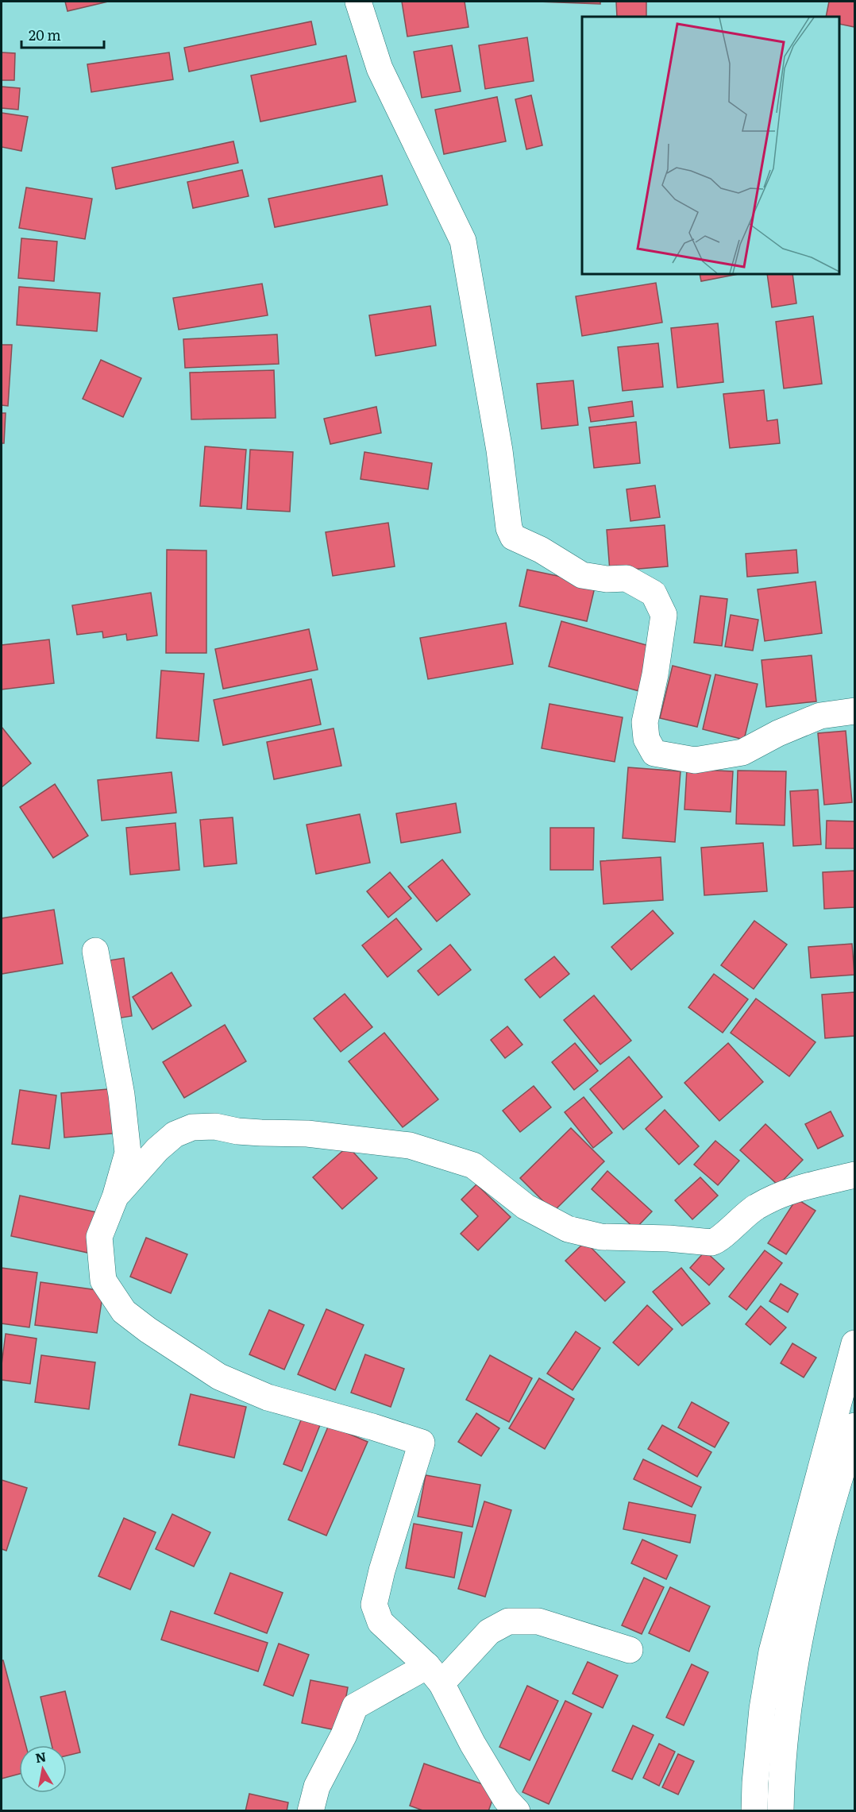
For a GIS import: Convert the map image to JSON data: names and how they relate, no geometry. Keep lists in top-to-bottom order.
{
  "scale_bar": "20 m",
  "north": "top"
}
